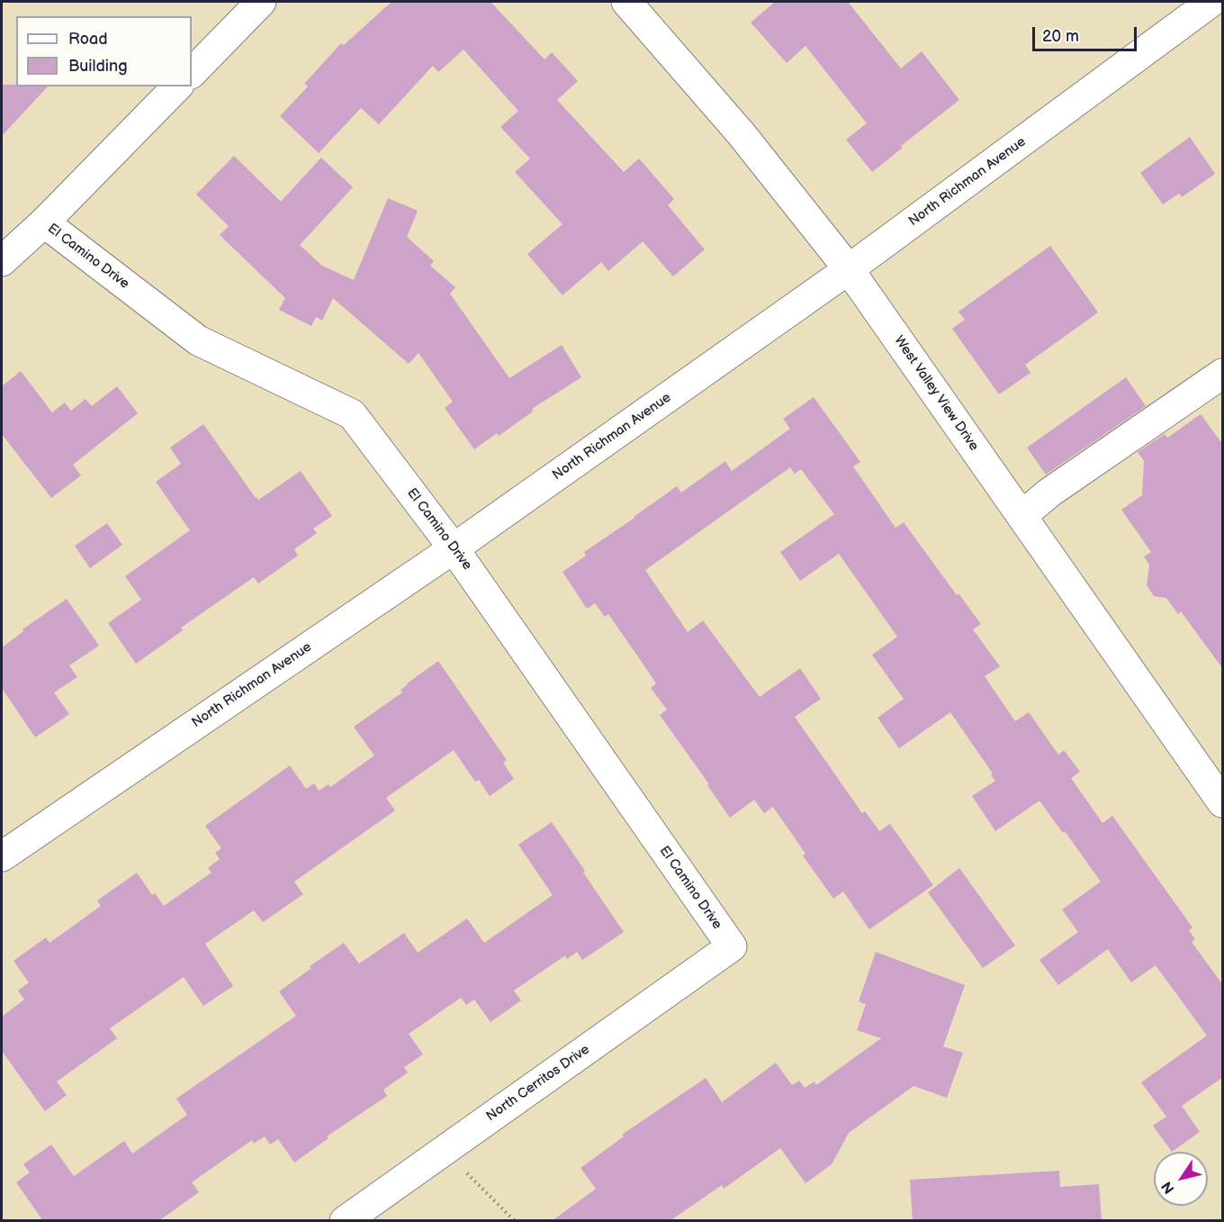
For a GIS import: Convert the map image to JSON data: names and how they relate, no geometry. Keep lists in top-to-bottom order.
{
  "streets": {
    "street": [
      "North Richman Avenue",
      "El Camino Drive",
      "West Valley View Drive",
      "North Cerritos Drive"
    ]
  },
  "crossings": [
    ["North Richman Avenue", "El Camino Drive"],
    ["North Richman Avenue", "West Valley View Drive"],
    ["El Camino Drive", "North Cerritos Drive"]
  ],
  "legend": ["Road", "Building"],
  "scale_bar": "20 m",
  "north": "bottom left"
}
